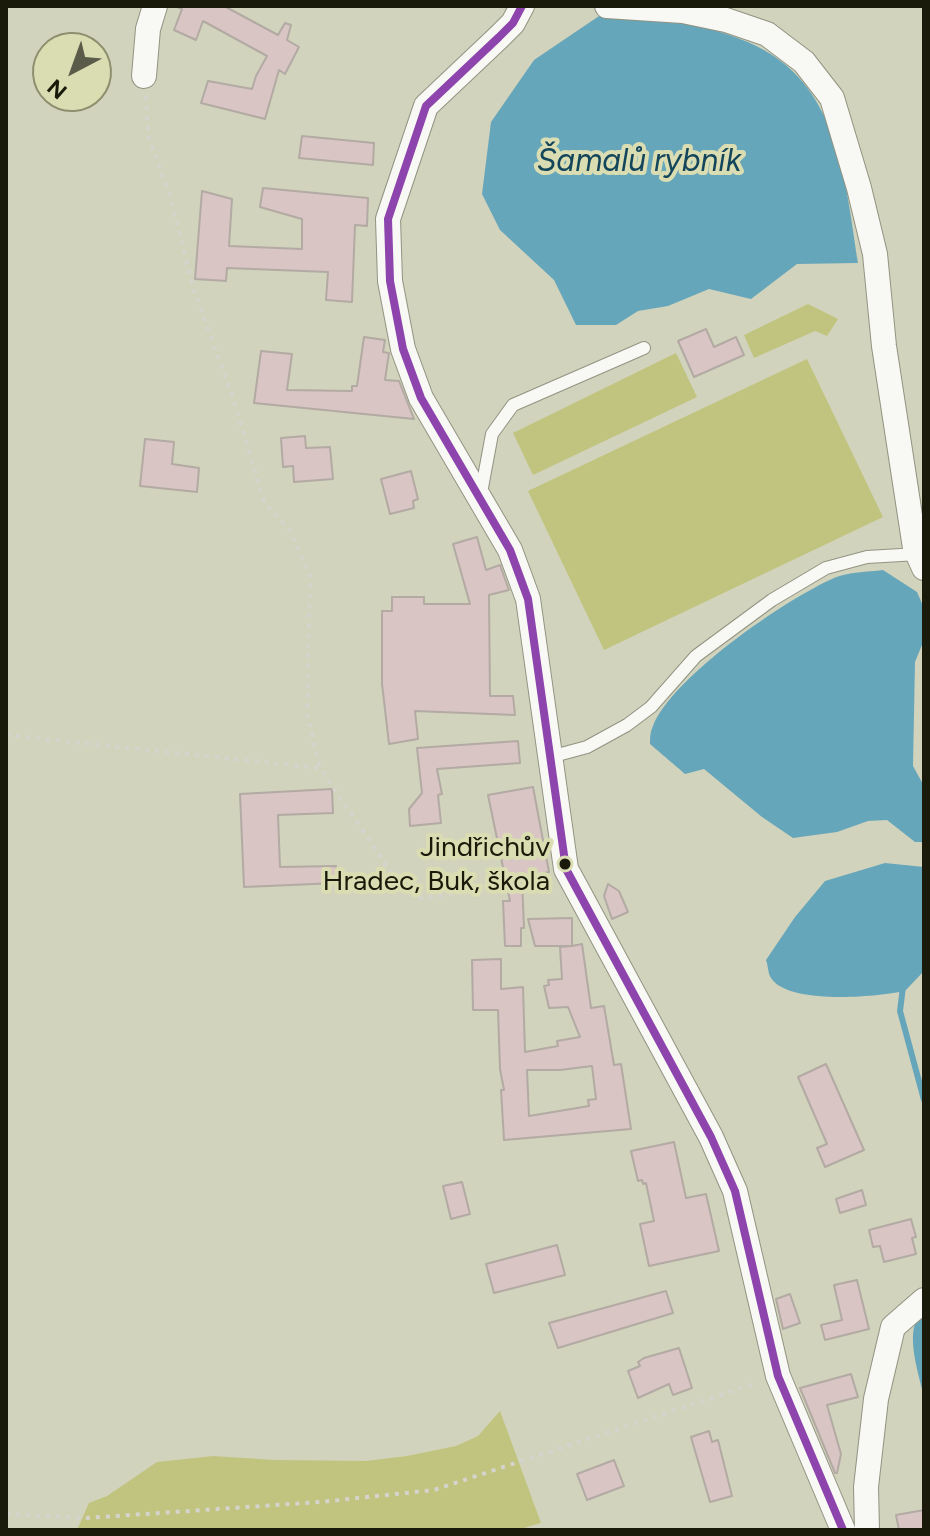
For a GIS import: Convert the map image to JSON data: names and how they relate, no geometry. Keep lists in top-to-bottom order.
{
  "water": ["Šamalů rybník"],
  "places": ["Jindřichův Hradec, Buk, škola"],
  "north": "bottom left"
}
